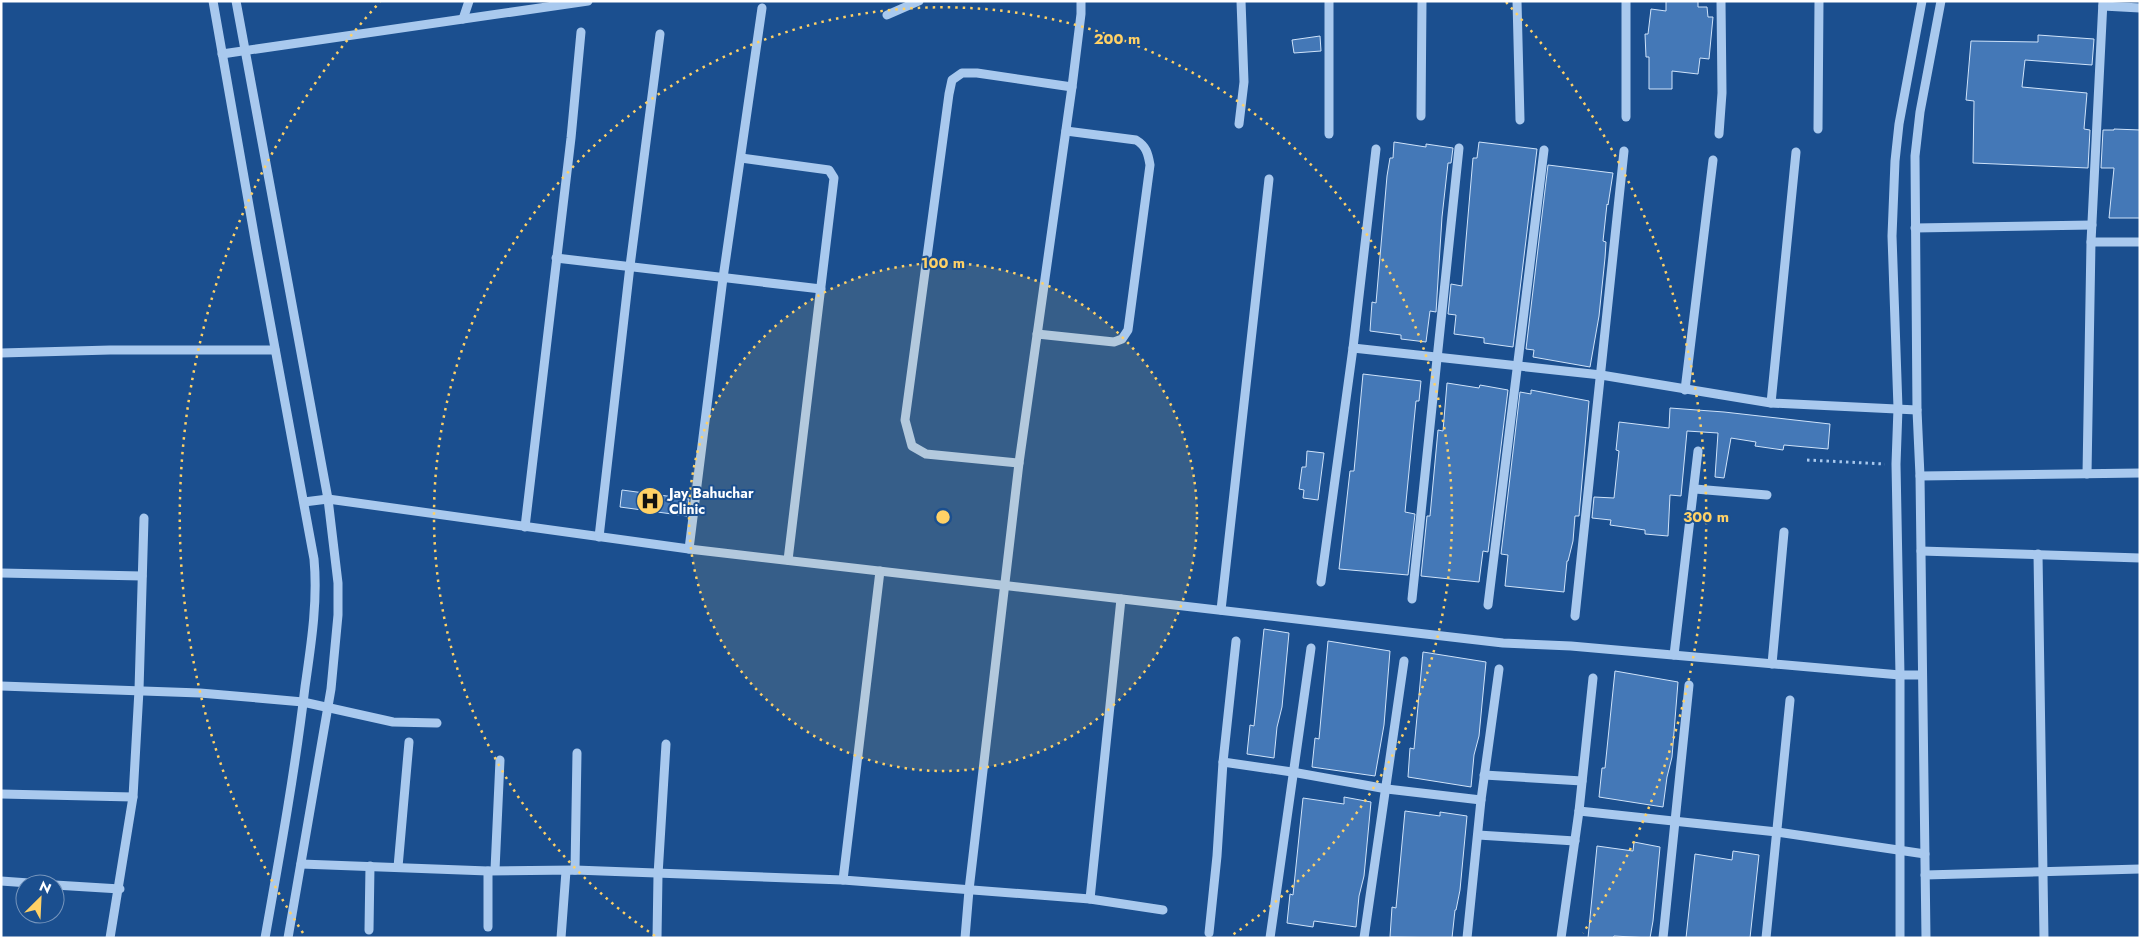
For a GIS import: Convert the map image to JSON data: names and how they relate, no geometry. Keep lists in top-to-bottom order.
{
  "places": {
    "hospital": ["Jay Bahuchar Clinic"]
  },
  "north": "top right",
  "rings": ["200 m", "100 m", "300 m"]
}
